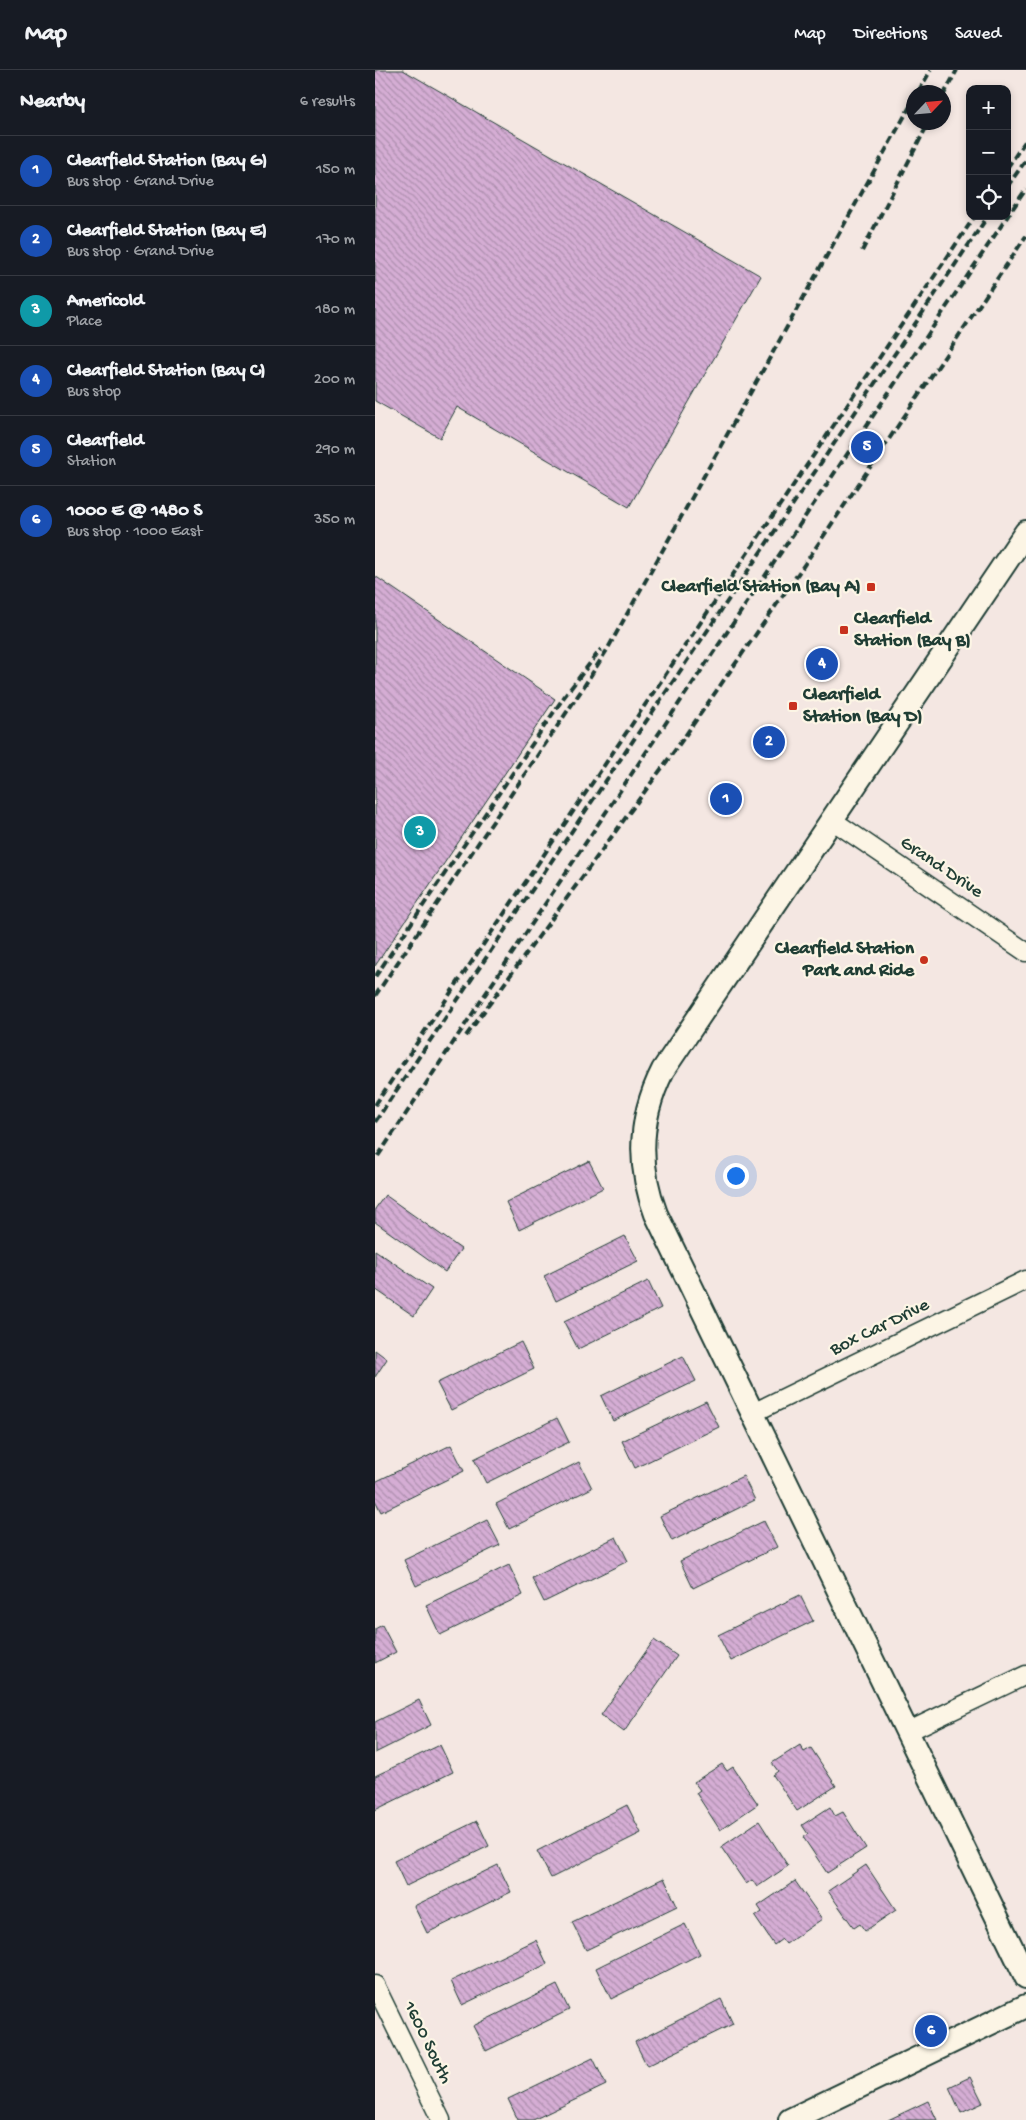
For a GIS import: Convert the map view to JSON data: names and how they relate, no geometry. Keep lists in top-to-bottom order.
{
  "streets": {
    "street": ["Grand Drive", "Box Car Drive", "1600 South"]
  },
  "places": {
    "transit": ["Clearfield Station (Bay A)", "Clearfield Station (Bay B)", "Clearfield Station (Bay D)"],
    "other": ["Clearfield Station Park and Ride"]
  },
  "north": "top right",
  "page": {
    "header": "Map",
    "nav": ["Map", "Directions", "Saved"],
    "heading": ["Nearby", "6 results"],
    "map_buttons": ["+", "−"],
    "list": [
      {
        "mark": "1",
        "name": "Clearfield Station (Bay G)",
        "note": "Bus stop · Grand Drive",
        "value": "150 m"
      },
      {
        "mark": "2",
        "name": "Clearfield Station (Bay E)",
        "note": "Bus stop · Grand Drive",
        "value": "170 m"
      },
      {
        "mark": "3",
        "name": "Americold",
        "note": "Place",
        "value": "180 m"
      },
      {
        "mark": "4",
        "name": "Clearfield Station (Bay C)",
        "note": "Bus stop",
        "value": "200 m"
      },
      {
        "mark": "5",
        "name": "Clearfield",
        "note": "Station",
        "value": "290 m"
      },
      {
        "mark": "6",
        "name": "1000 E @ 1480 S",
        "note": "Bus stop · 1000 East",
        "value": "350 m"
      }
    ],
    "pins": [
      "5",
      "4",
      "2",
      "1",
      "3",
      "6"
    ]
  }
}
